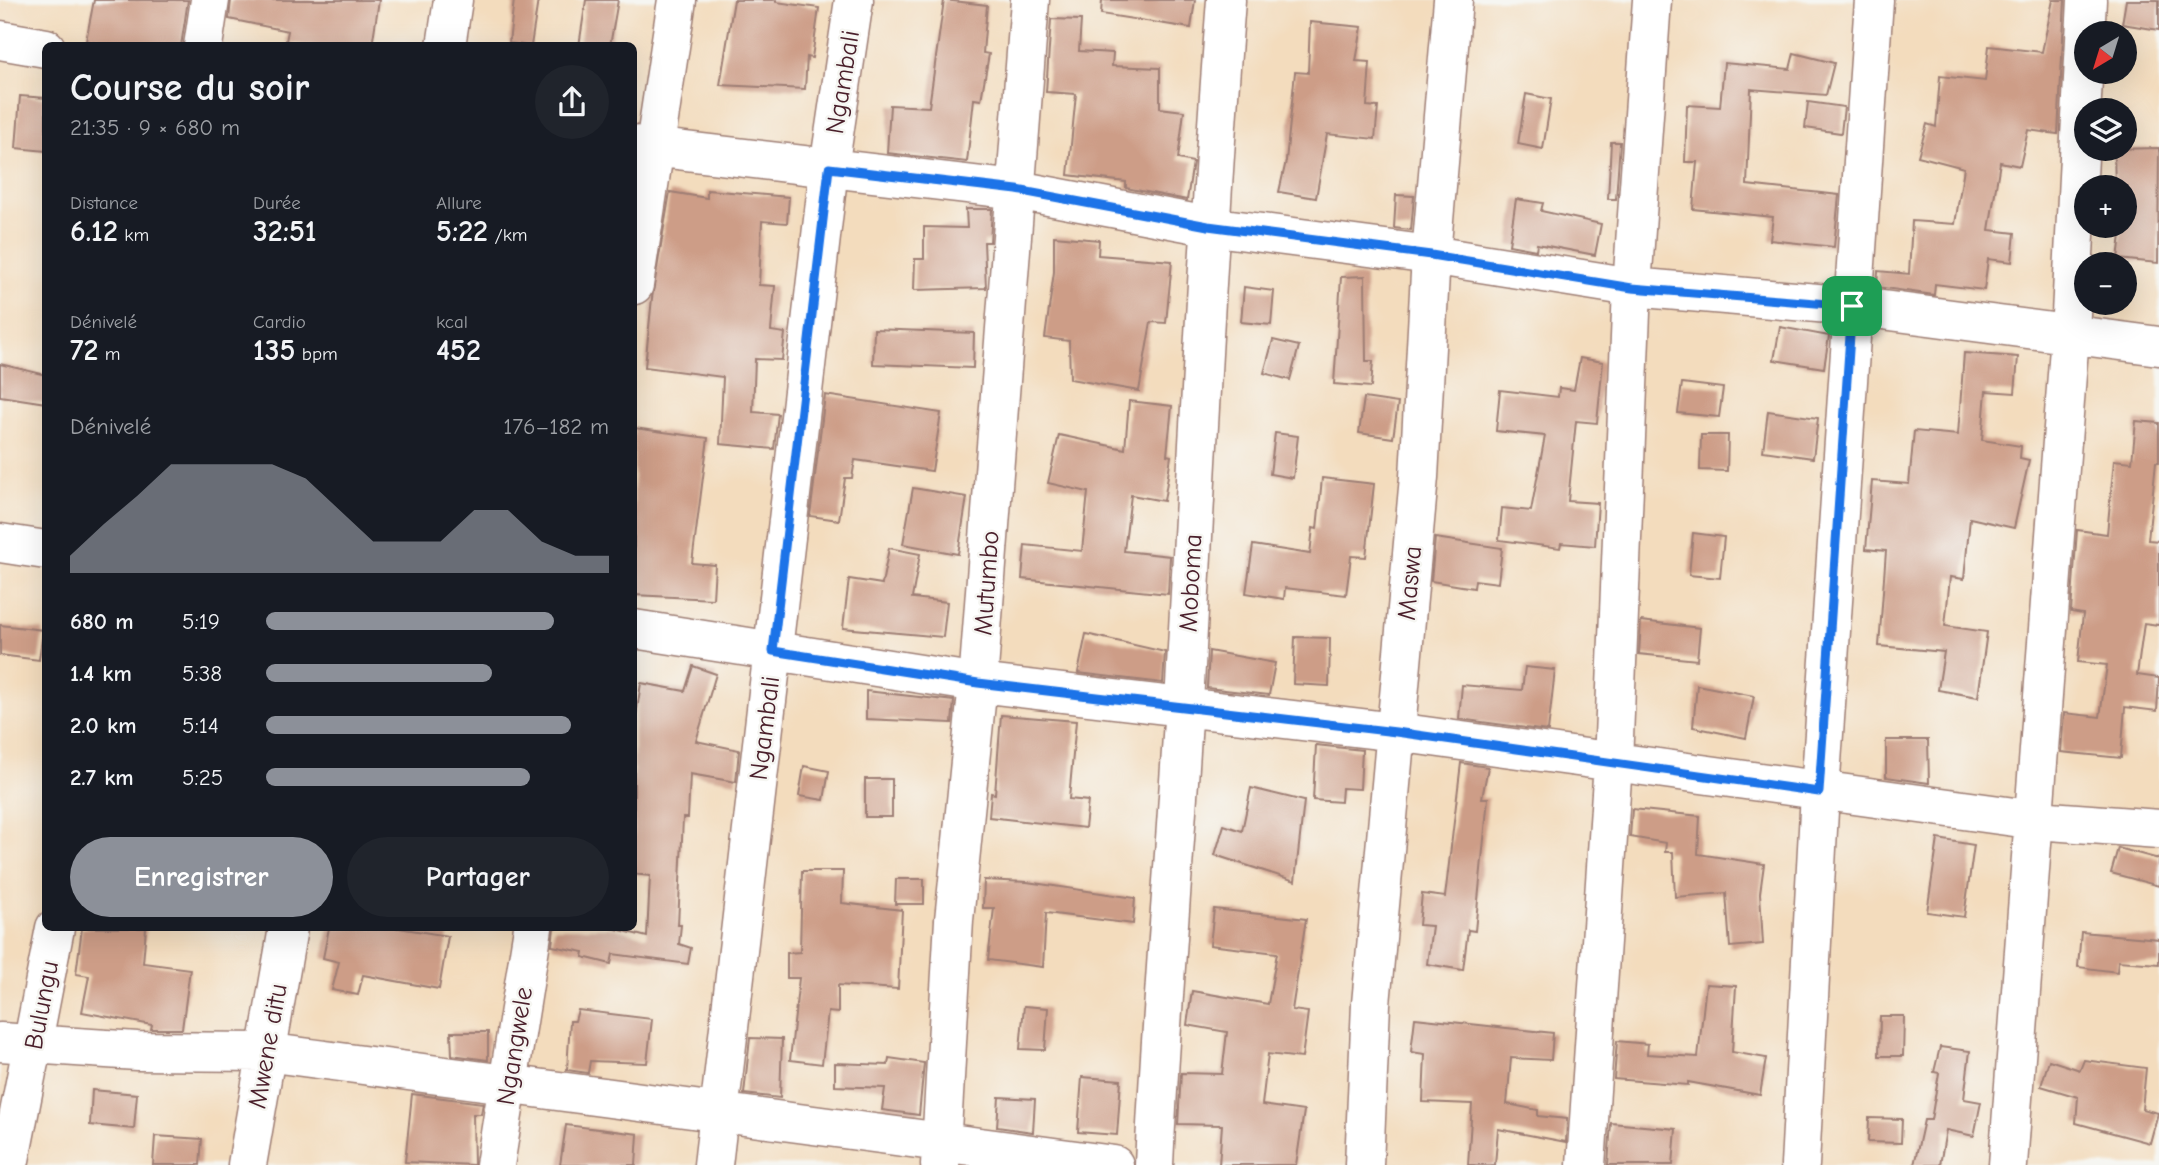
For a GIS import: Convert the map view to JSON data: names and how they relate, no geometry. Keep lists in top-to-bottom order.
{
  "streets": {
    "street": [
      "Ngambali",
      "Mutumbo",
      "Moboma",
      "Maswa",
      "Bulungu",
      "Mwene ditu",
      "Ngangwele"
    ]
  },
  "north": "bottom left",
  "page": {
    "map_buttons": ["+", "−"],
    "heading": ["Course du soir", "21:35 · 9 × 680 m"],
    "stats": [
      ["Distance", "6.12 km"],
      ["Durée", "32:51"],
      ["Allure", "5:22 /km"],
      ["Dénivelé", "72 m"],
      ["Cardio", "135 bpm"],
      ["kcal", "452"]
    ],
    "chart": ["Dénivelé", "176–182 m"],
    "list": [
      {
        "name": "680 m",
        "note": "5:19"
      },
      {
        "name": "1.4 km",
        "note": "5:38"
      },
      {
        "name": "2.0 km",
        "note": "5:14"
      },
      {
        "name": "2.7 km",
        "note": "5:25"
      }
    ],
    "buttons": ["Enregistrer", "Partager"]
  }
}
